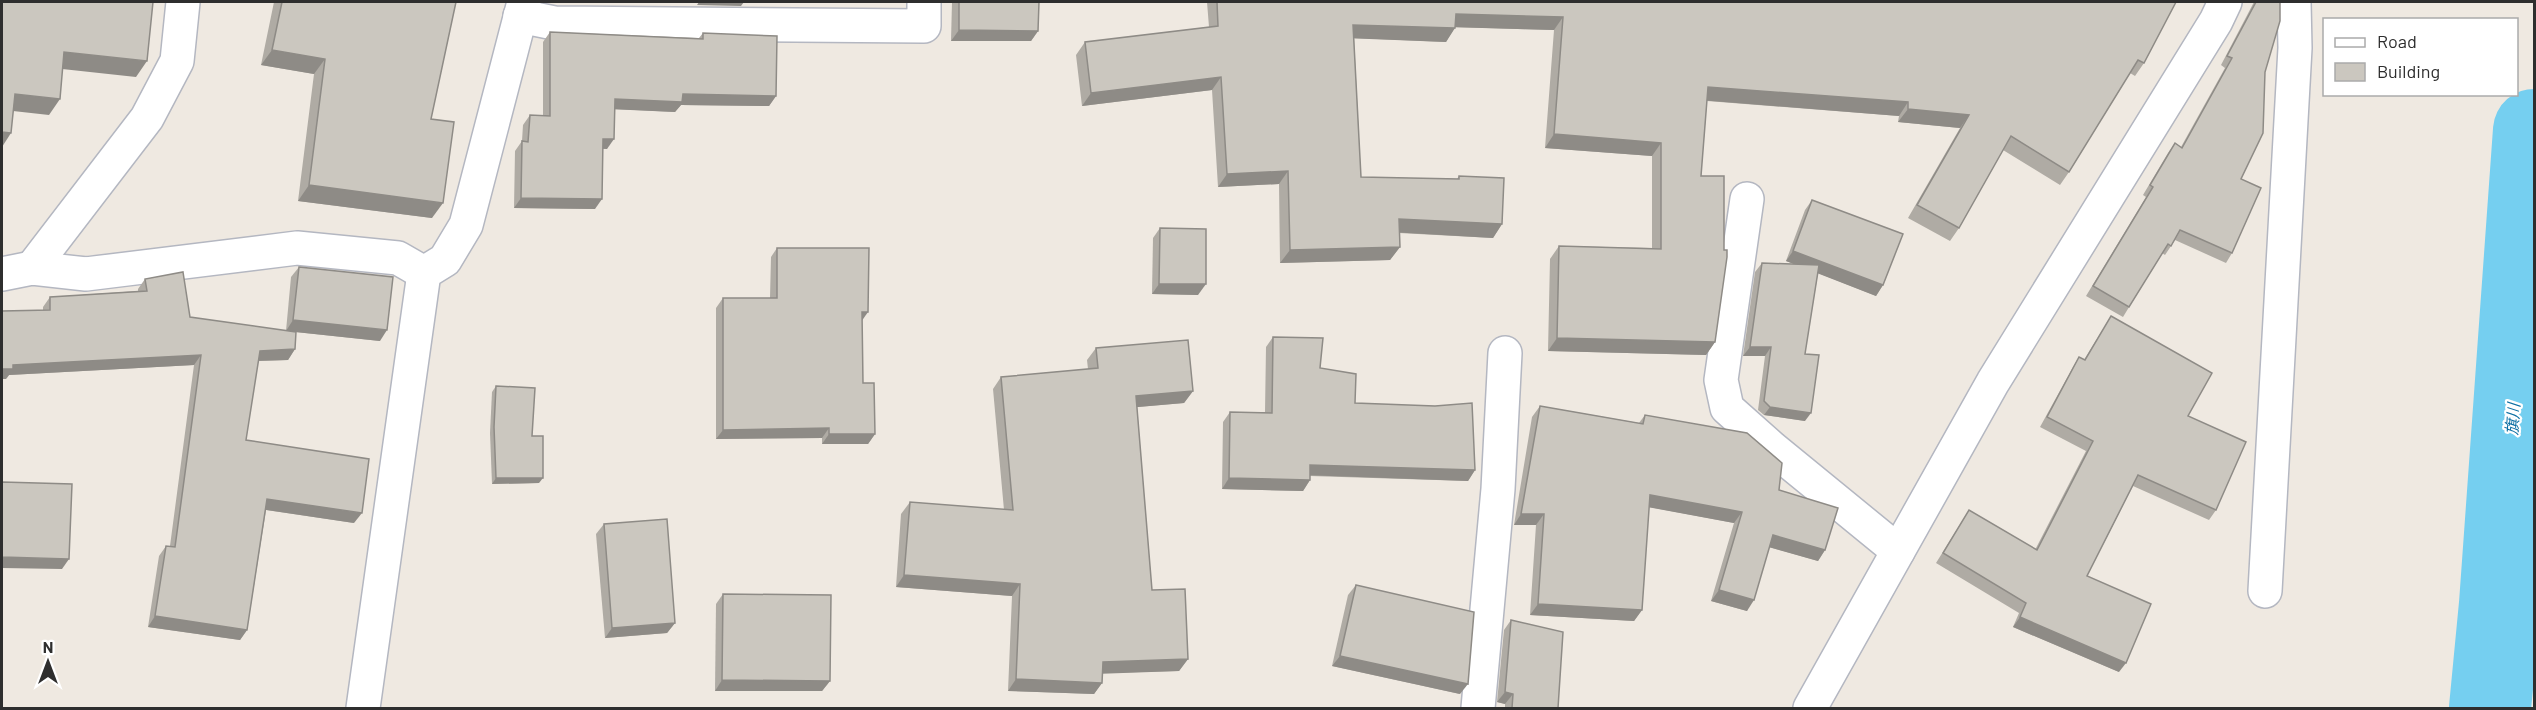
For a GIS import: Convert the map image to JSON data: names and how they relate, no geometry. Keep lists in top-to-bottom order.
{
  "water": ["旗川"],
  "legend": ["Road", "Building"],
  "north": "top"
}
